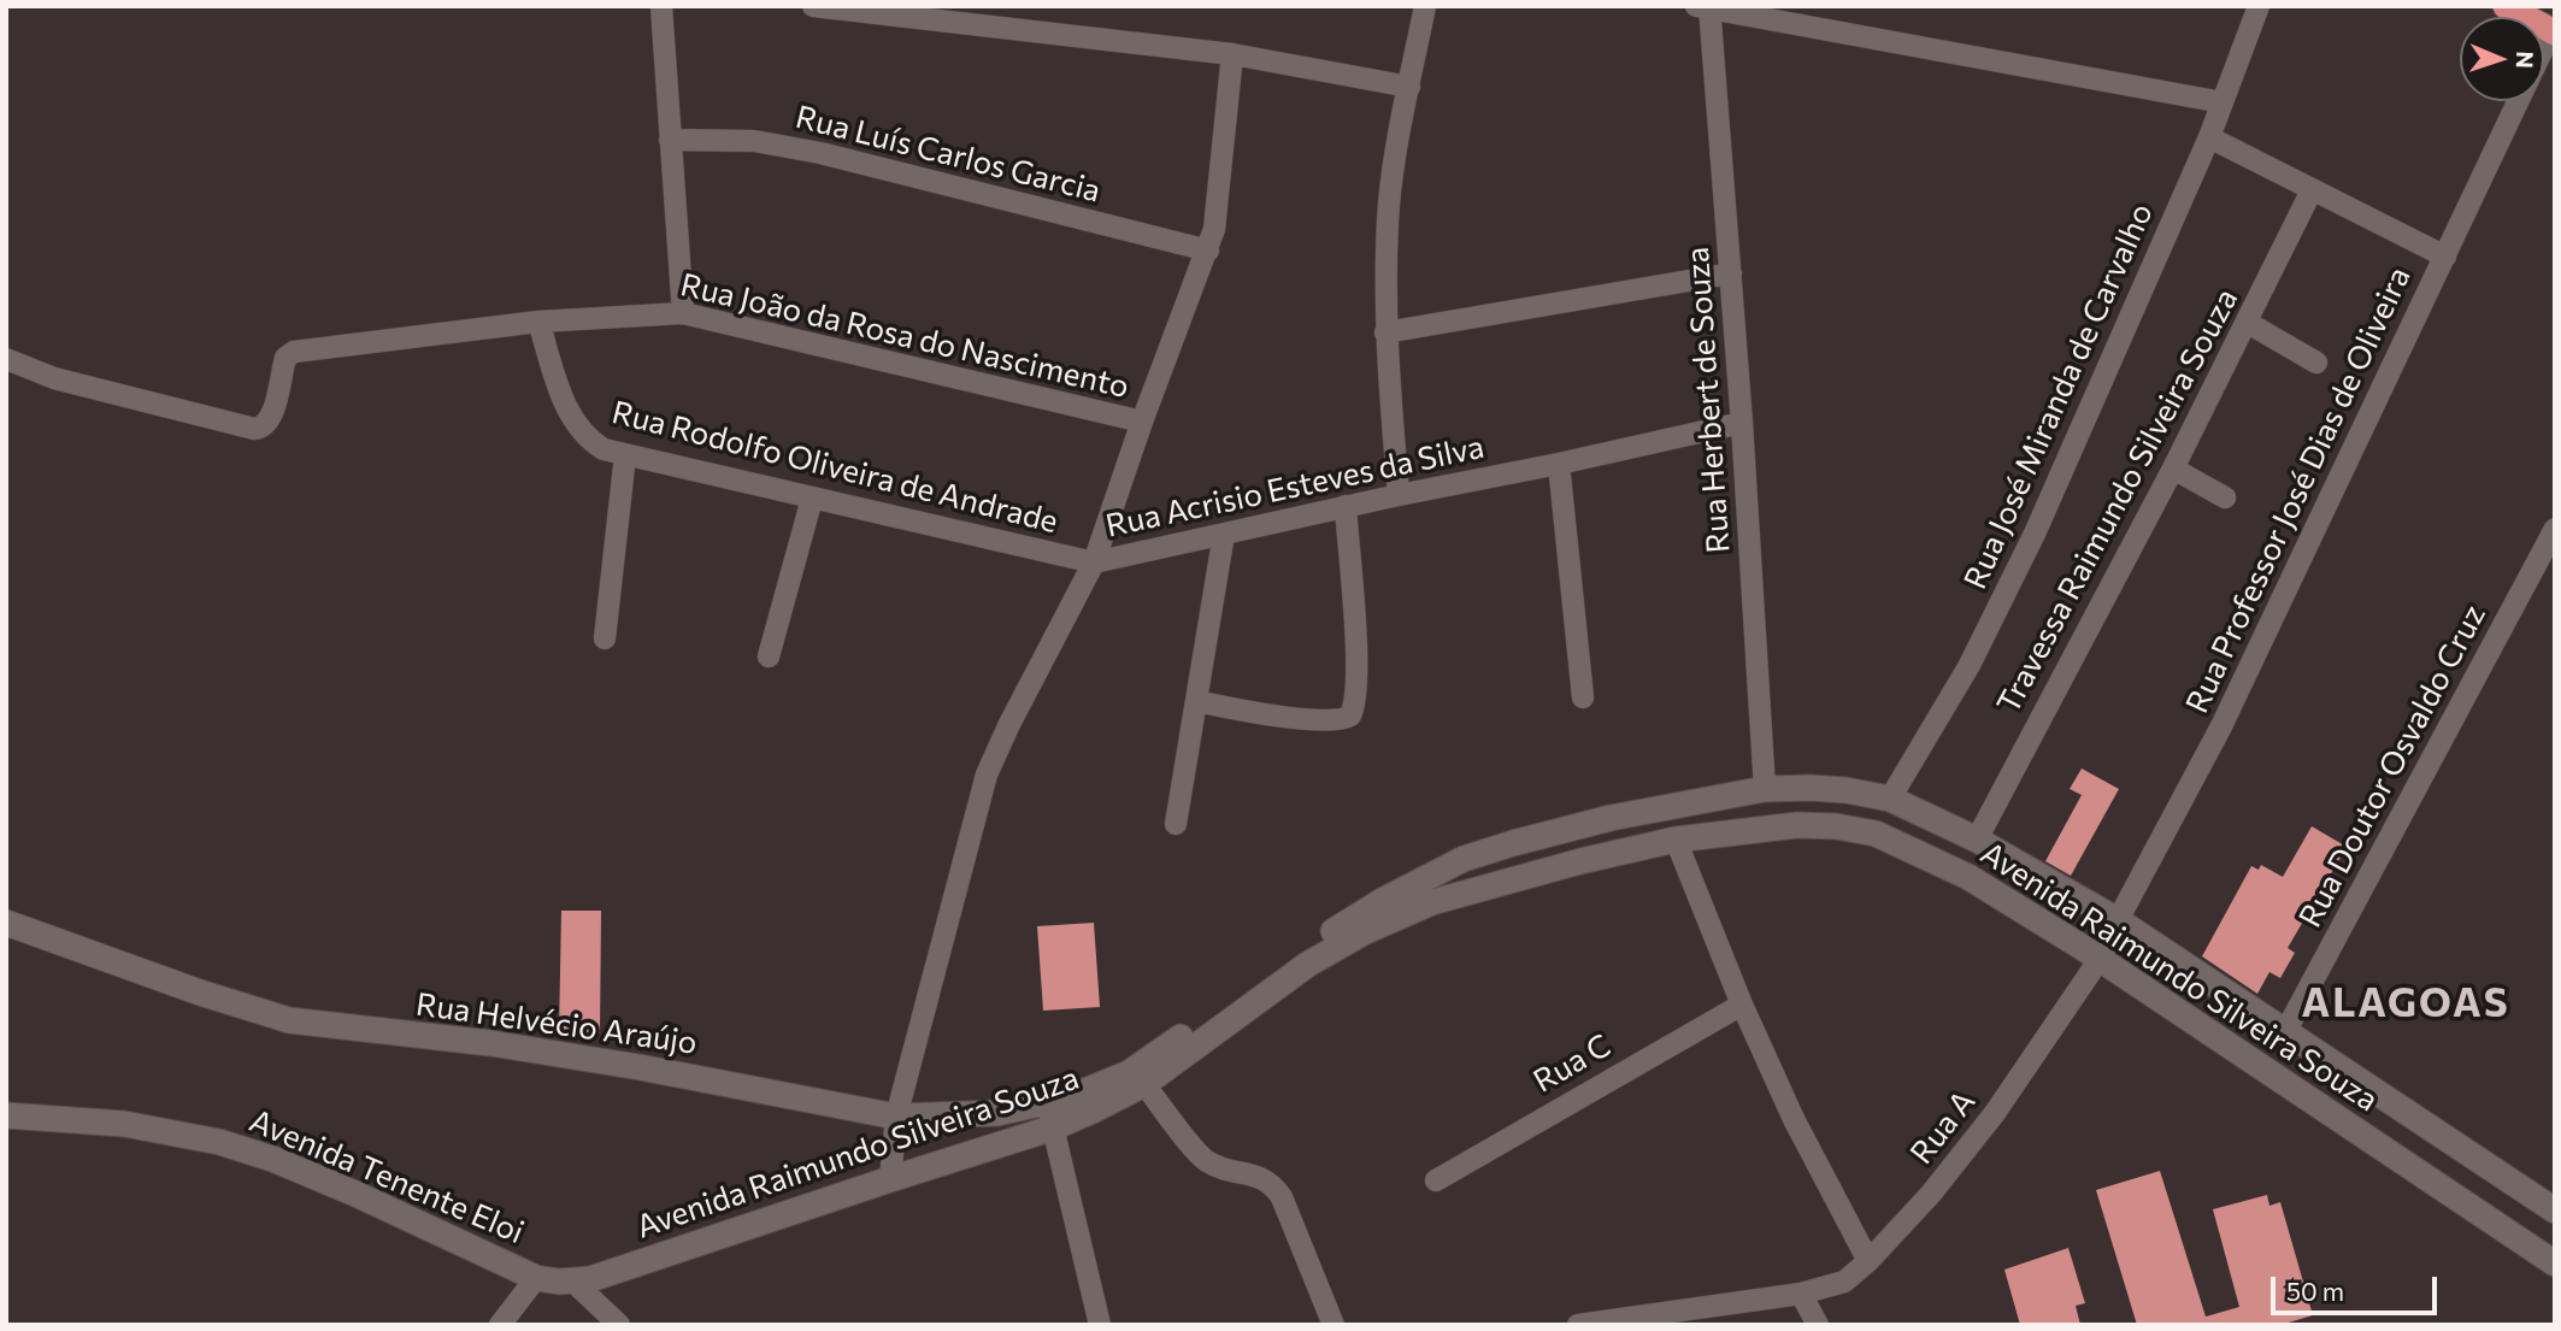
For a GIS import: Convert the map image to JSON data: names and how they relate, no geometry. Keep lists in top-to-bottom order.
{
  "streets": {
    "street": [
      "Rua Luís Carlos Garcia",
      "Rua João da Rosa do Nascimento",
      "Rua José Miranda de Carvalho",
      "Rua Herbert de Souza",
      "Rua Rodolfo Oliveira de Andrade",
      "Rua Acrisio Esteves da Silva",
      "Rua Professor José Dias de Oliveira",
      "Travessa Raimundo Silveira Souza",
      "Rua Doutor Osvaldo Cruz",
      "Avenida Raimundo Silveira Souza",
      "Rua Helvécio Araújo",
      "Rua C",
      "Rua A",
      "Avenida Tenente Eloi"
    ]
  },
  "crossings": [
    ["Rua João da Rosa do Nascimento", "Rua Rodolfo Oliveira de Andrade"],
    ["Rua José Miranda de Carvalho", "Avenida Raimundo Silveira Souza"],
    ["Rua Herbert de Souza", "Rua Acrisio Esteves da Silva"],
    ["Rua Herbert de Souza", "Avenida Raimundo Silveira Souza"],
    ["Rua Rodolfo Oliveira de Andrade", "Rua Acrisio Esteves da Silva"],
    ["Rua Acrisio Esteves da Silva", "Avenida Raimundo Silveira Souza"],
    ["Rua Acrisio Esteves da Silva", "Rua Helvécio Araújo"],
    ["Rua Professor José Dias de Oliveira", "Avenida Raimundo Silveira Souza"],
    ["Rua Professor José Dias de Oliveira", "Rua A"],
    ["Travessa Raimundo Silveira Souza", "Avenida Raimundo Silveira Souza"],
    ["Rua Doutor Osvaldo Cruz", "Avenida Raimundo Silveira Souza"],
    ["Avenida Raimundo Silveira Souza", "Rua Helvécio Araújo"],
    ["Avenida Raimundo Silveira Souza", "Rua A"],
    ["Avenida Raimundo Silveira Souza", "Avenida Tenente Eloi"]
  ],
  "districts": ["ALAGOAS"],
  "scale_bar": "50 m",
  "north": "right"
}
